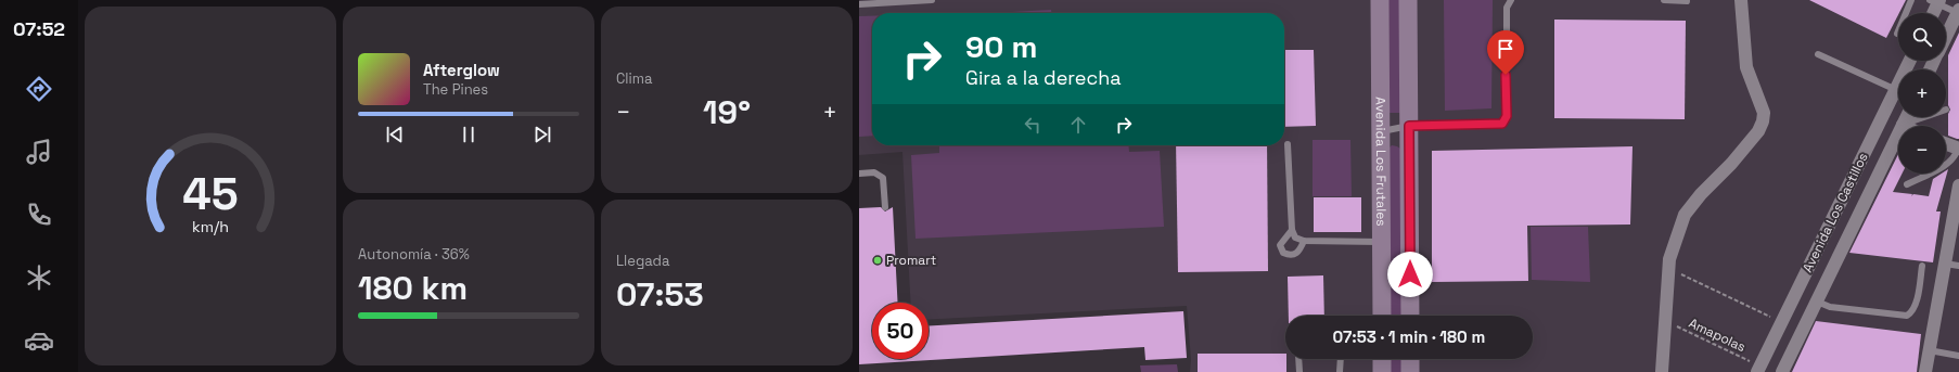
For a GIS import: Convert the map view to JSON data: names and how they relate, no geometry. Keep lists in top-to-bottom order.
{
  "streets": {
    "main road": ["Avenida Los Frutales"],
    "street": ["Avenida Los Castillos"],
    "path": ["Amapolas"]
  },
  "crossings": [
    ["Avenida Los Castillos", "Amapolas"]
  ],
  "places": ["Promart"],
  "page": {
    "tabs": "07:52",
    "tile": [
      "Clima",
      ["Autonomía · 36%", "180 km"],
      ["Llegada", "07:53"]
    ],
    "map_buttons": ["+", "−"],
    "turn": ["90 m", "Gira a la derecha"],
    "song": ["Afterglow", "The Pines"],
    "heat": ["−", "19°", "+"],
    "limit": "50",
    "trip": "07:53 · 1 min · 180 m",
    "gauge": ["45", "km/h"]
  }
}
